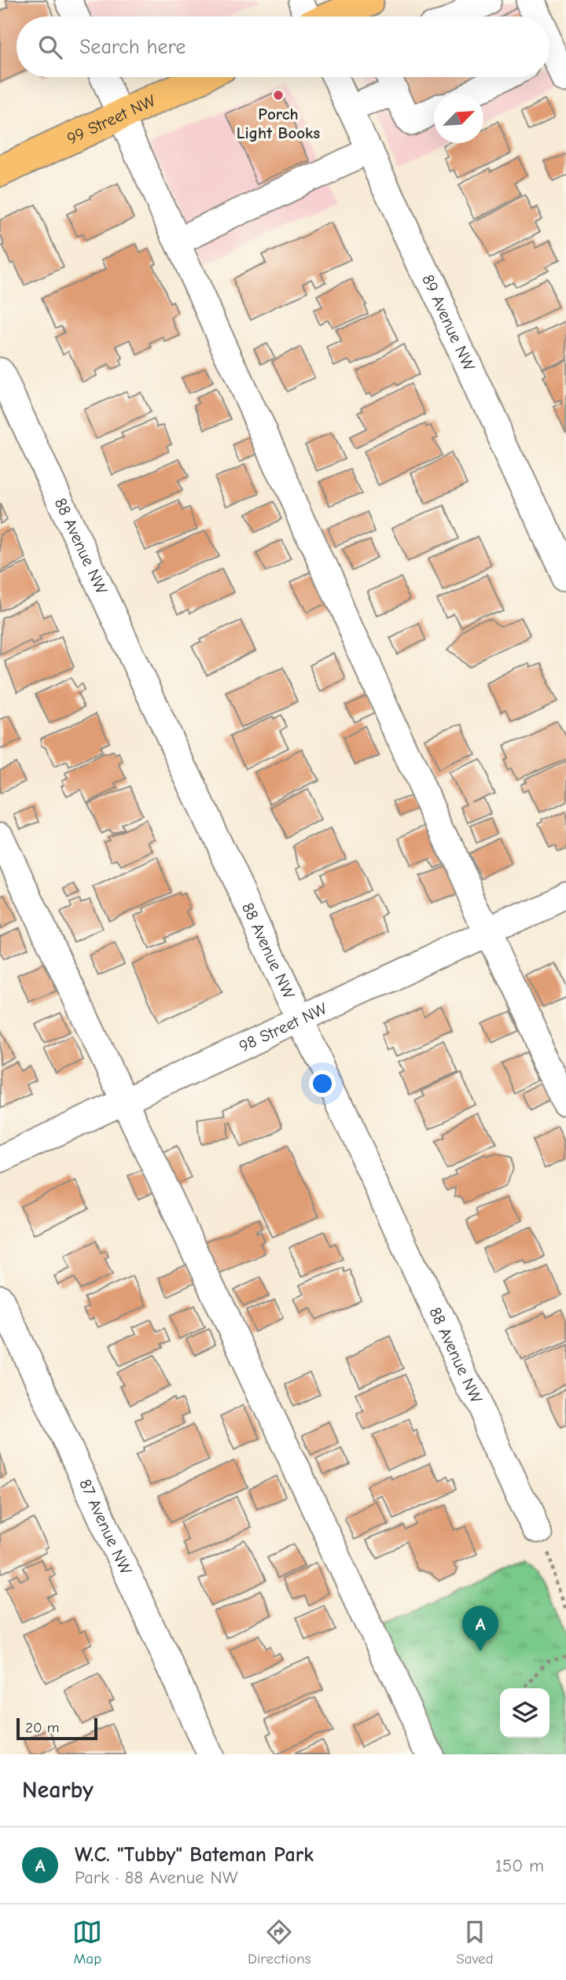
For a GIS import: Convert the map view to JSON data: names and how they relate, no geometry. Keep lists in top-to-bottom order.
{
  "streets": {
    "main road": ["99 Street NW"],
    "street": [
      "89 Avenue NW",
      "88 Avenue NW",
      "98 Street NW",
      "87 Avenue NW"
    ]
  },
  "crossings": [
    ["88 Avenue NW", "98 Street NW"]
  ],
  "places": ["Porch Light Books"],
  "scale_bar": "20 m",
  "north": "top right",
  "page": {
    "search": "Search here",
    "pins": "A",
    "scale": "20 m",
    "heading": "Nearby",
    "list": [
      {
        "mark": "A",
        "name": "W.C. \"Tubby\" Bateman Park",
        "note": "Park · 88 Avenue NW",
        "value": "150 m"
      }
    ],
    "nav": ["Map", "Directions", "Saved"]
  }
}
